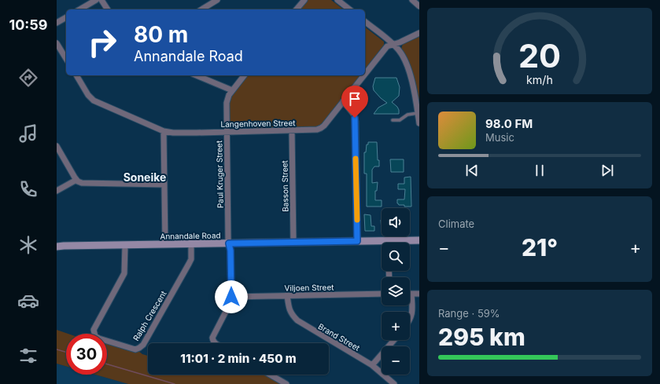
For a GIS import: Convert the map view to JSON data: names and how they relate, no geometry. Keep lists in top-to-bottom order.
{
  "streets": {
    "street": [
      "Langenhoven Street",
      "Paul Kruger Street",
      "Basson Street",
      "Annandale Road",
      "Viljoen Street",
      "Ralph Crescent",
      "Brand Street"
    ]
  },
  "crossings": [
    ["Langenhoven Street", "Paul Kruger Street"],
    ["Langenhoven Street", "Basson Street"],
    ["Paul Kruger Street", "Annandale Road"],
    ["Paul Kruger Street", "Viljoen Street"],
    ["Basson Street", "Annandale Road"],
    ["Annandale Road", "Ralph Crescent"],
    ["Viljoen Street", "Brand Street"]
  ],
  "districts": ["Soneike"],
  "page": {
    "tabs": "10:59",
    "turn": ["80 m", "Annandale Road"],
    "song": ["98.0 FM", "Music"],
    "tile": [
      "Climate",
      ["Range · 59%", "295 km"]
    ],
    "map_buttons": ["+", "−"],
    "heat": ["−", "21°", "+"],
    "limit": "30",
    "trip": "11:01 · 2 min · 450 m",
    "gauge": ["20", "km/h"]
  }
}
